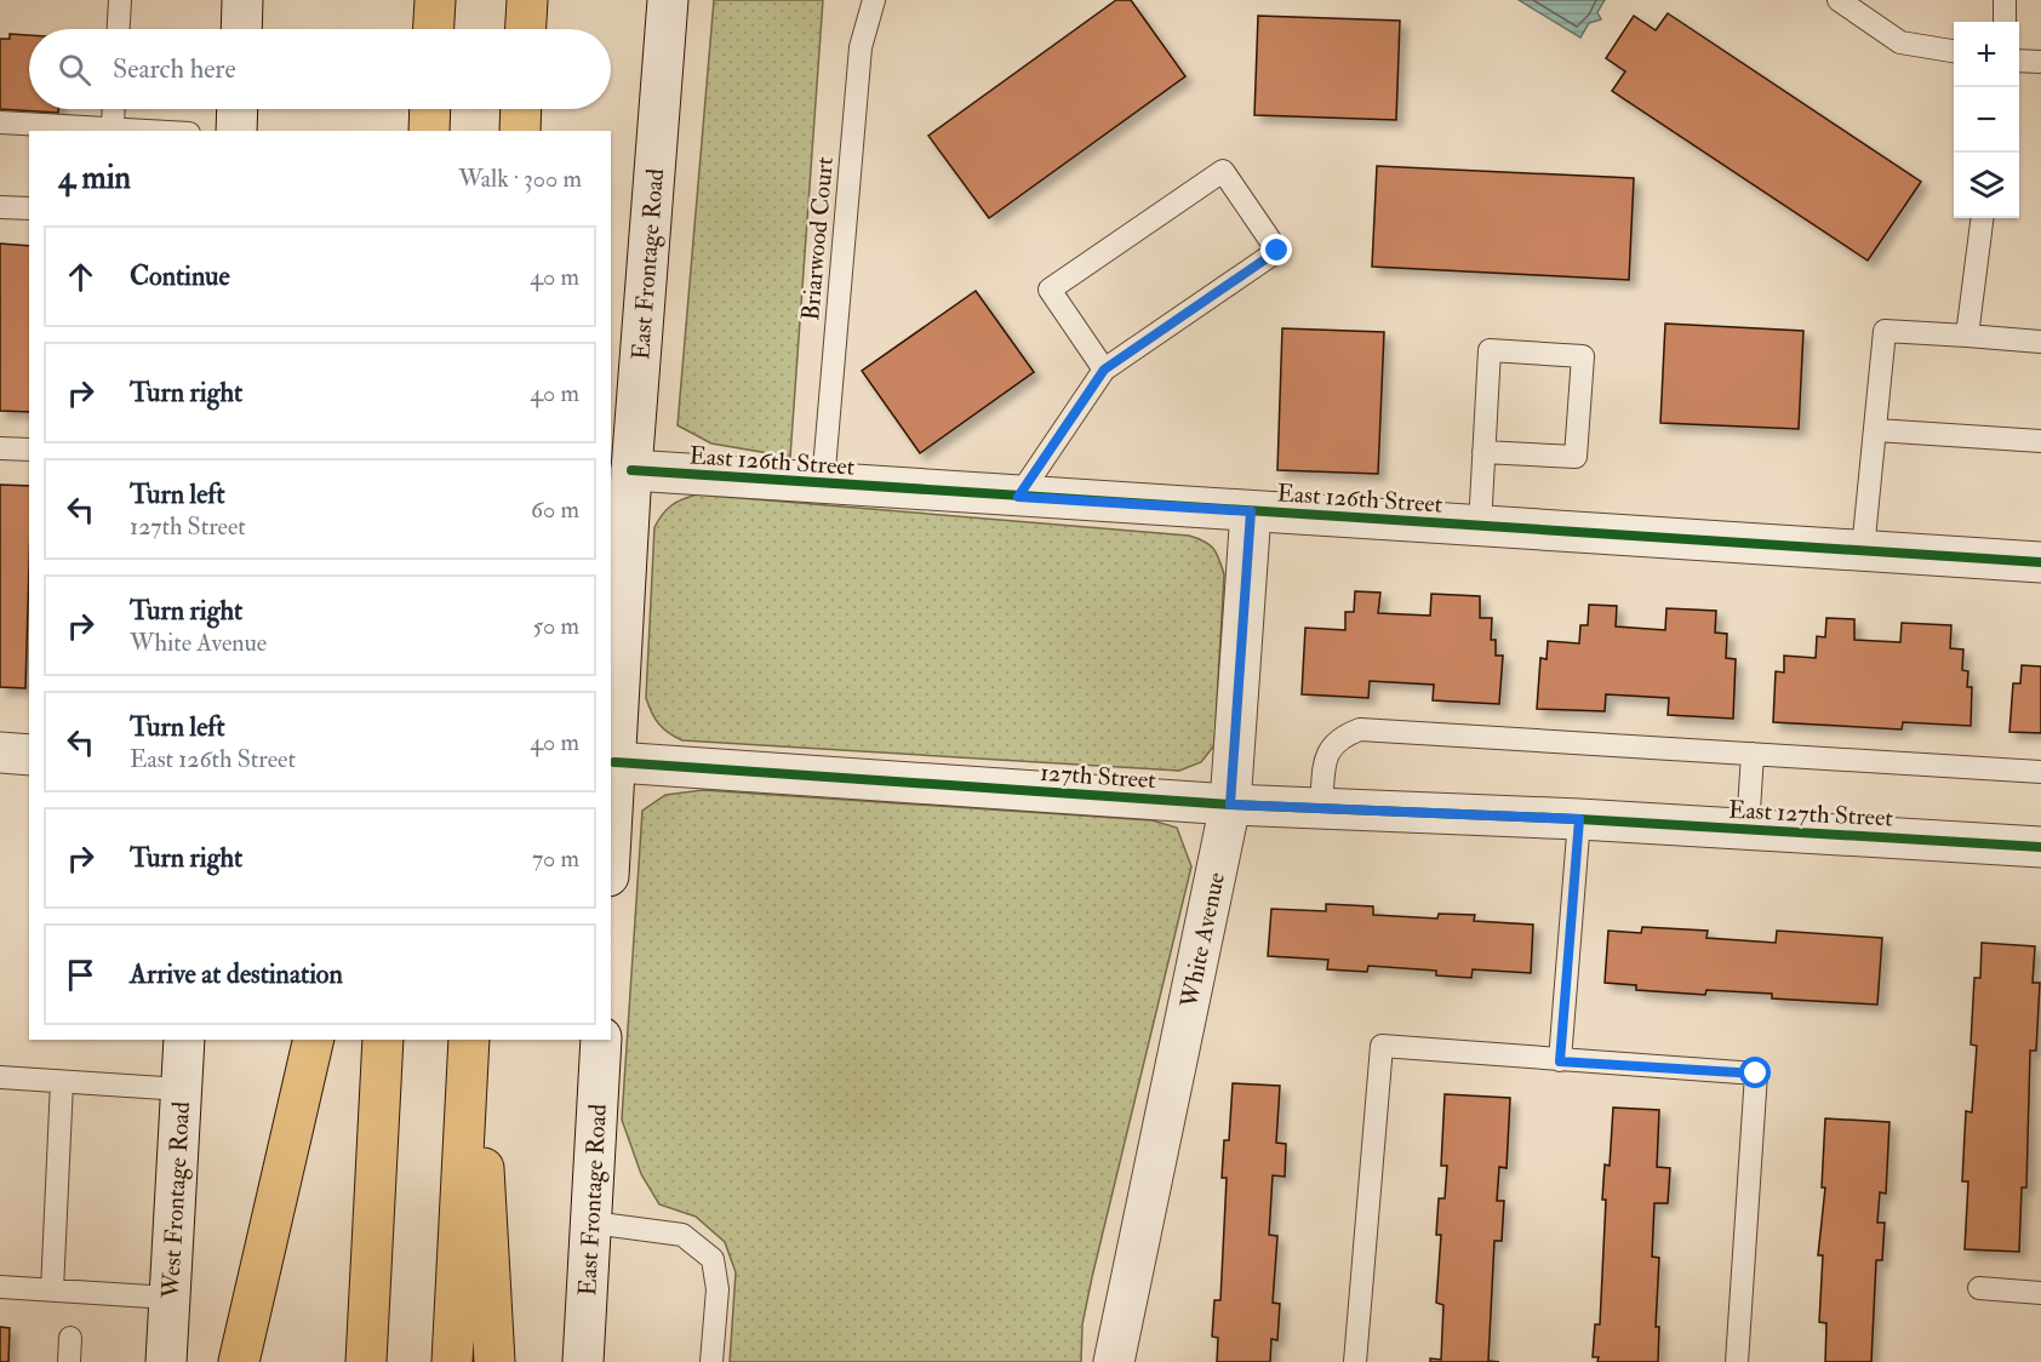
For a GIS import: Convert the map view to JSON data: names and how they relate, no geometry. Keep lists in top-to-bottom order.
{
  "streets": {
    "street": [
      "East Frontage Road",
      "East 126th Street",
      "127th Street",
      "East 127th Street",
      "White Avenue",
      "West Frontage Road"
    ],
    "lane": ["Briarwood Court"]
  },
  "crossings": [
    ["Briarwood Court", "East 126th Street"],
    ["East Frontage Road", "East 126th Street"],
    ["East Frontage Road", "127th Street"],
    ["East 126th Street", "White Avenue"],
    ["127th Street", "East 127th Street"],
    ["127th Street", "White Avenue"]
  ],
  "page": {
    "map_buttons": ["+", "−"],
    "search": "Search here",
    "heading": ["4 min", "Walk · 300 m"],
    "list": [
      ["Continue", "40 m"],
      ["Turn right", "40 m"],
      ["Turn left", "127th Street", "60 m"],
      ["Turn right", "White Avenue", "50 m"],
      ["Turn left", "East 126th Street", "40 m"],
      ["Turn right", "70 m"],
      "Arrive at destination"
    ]
  }
}
